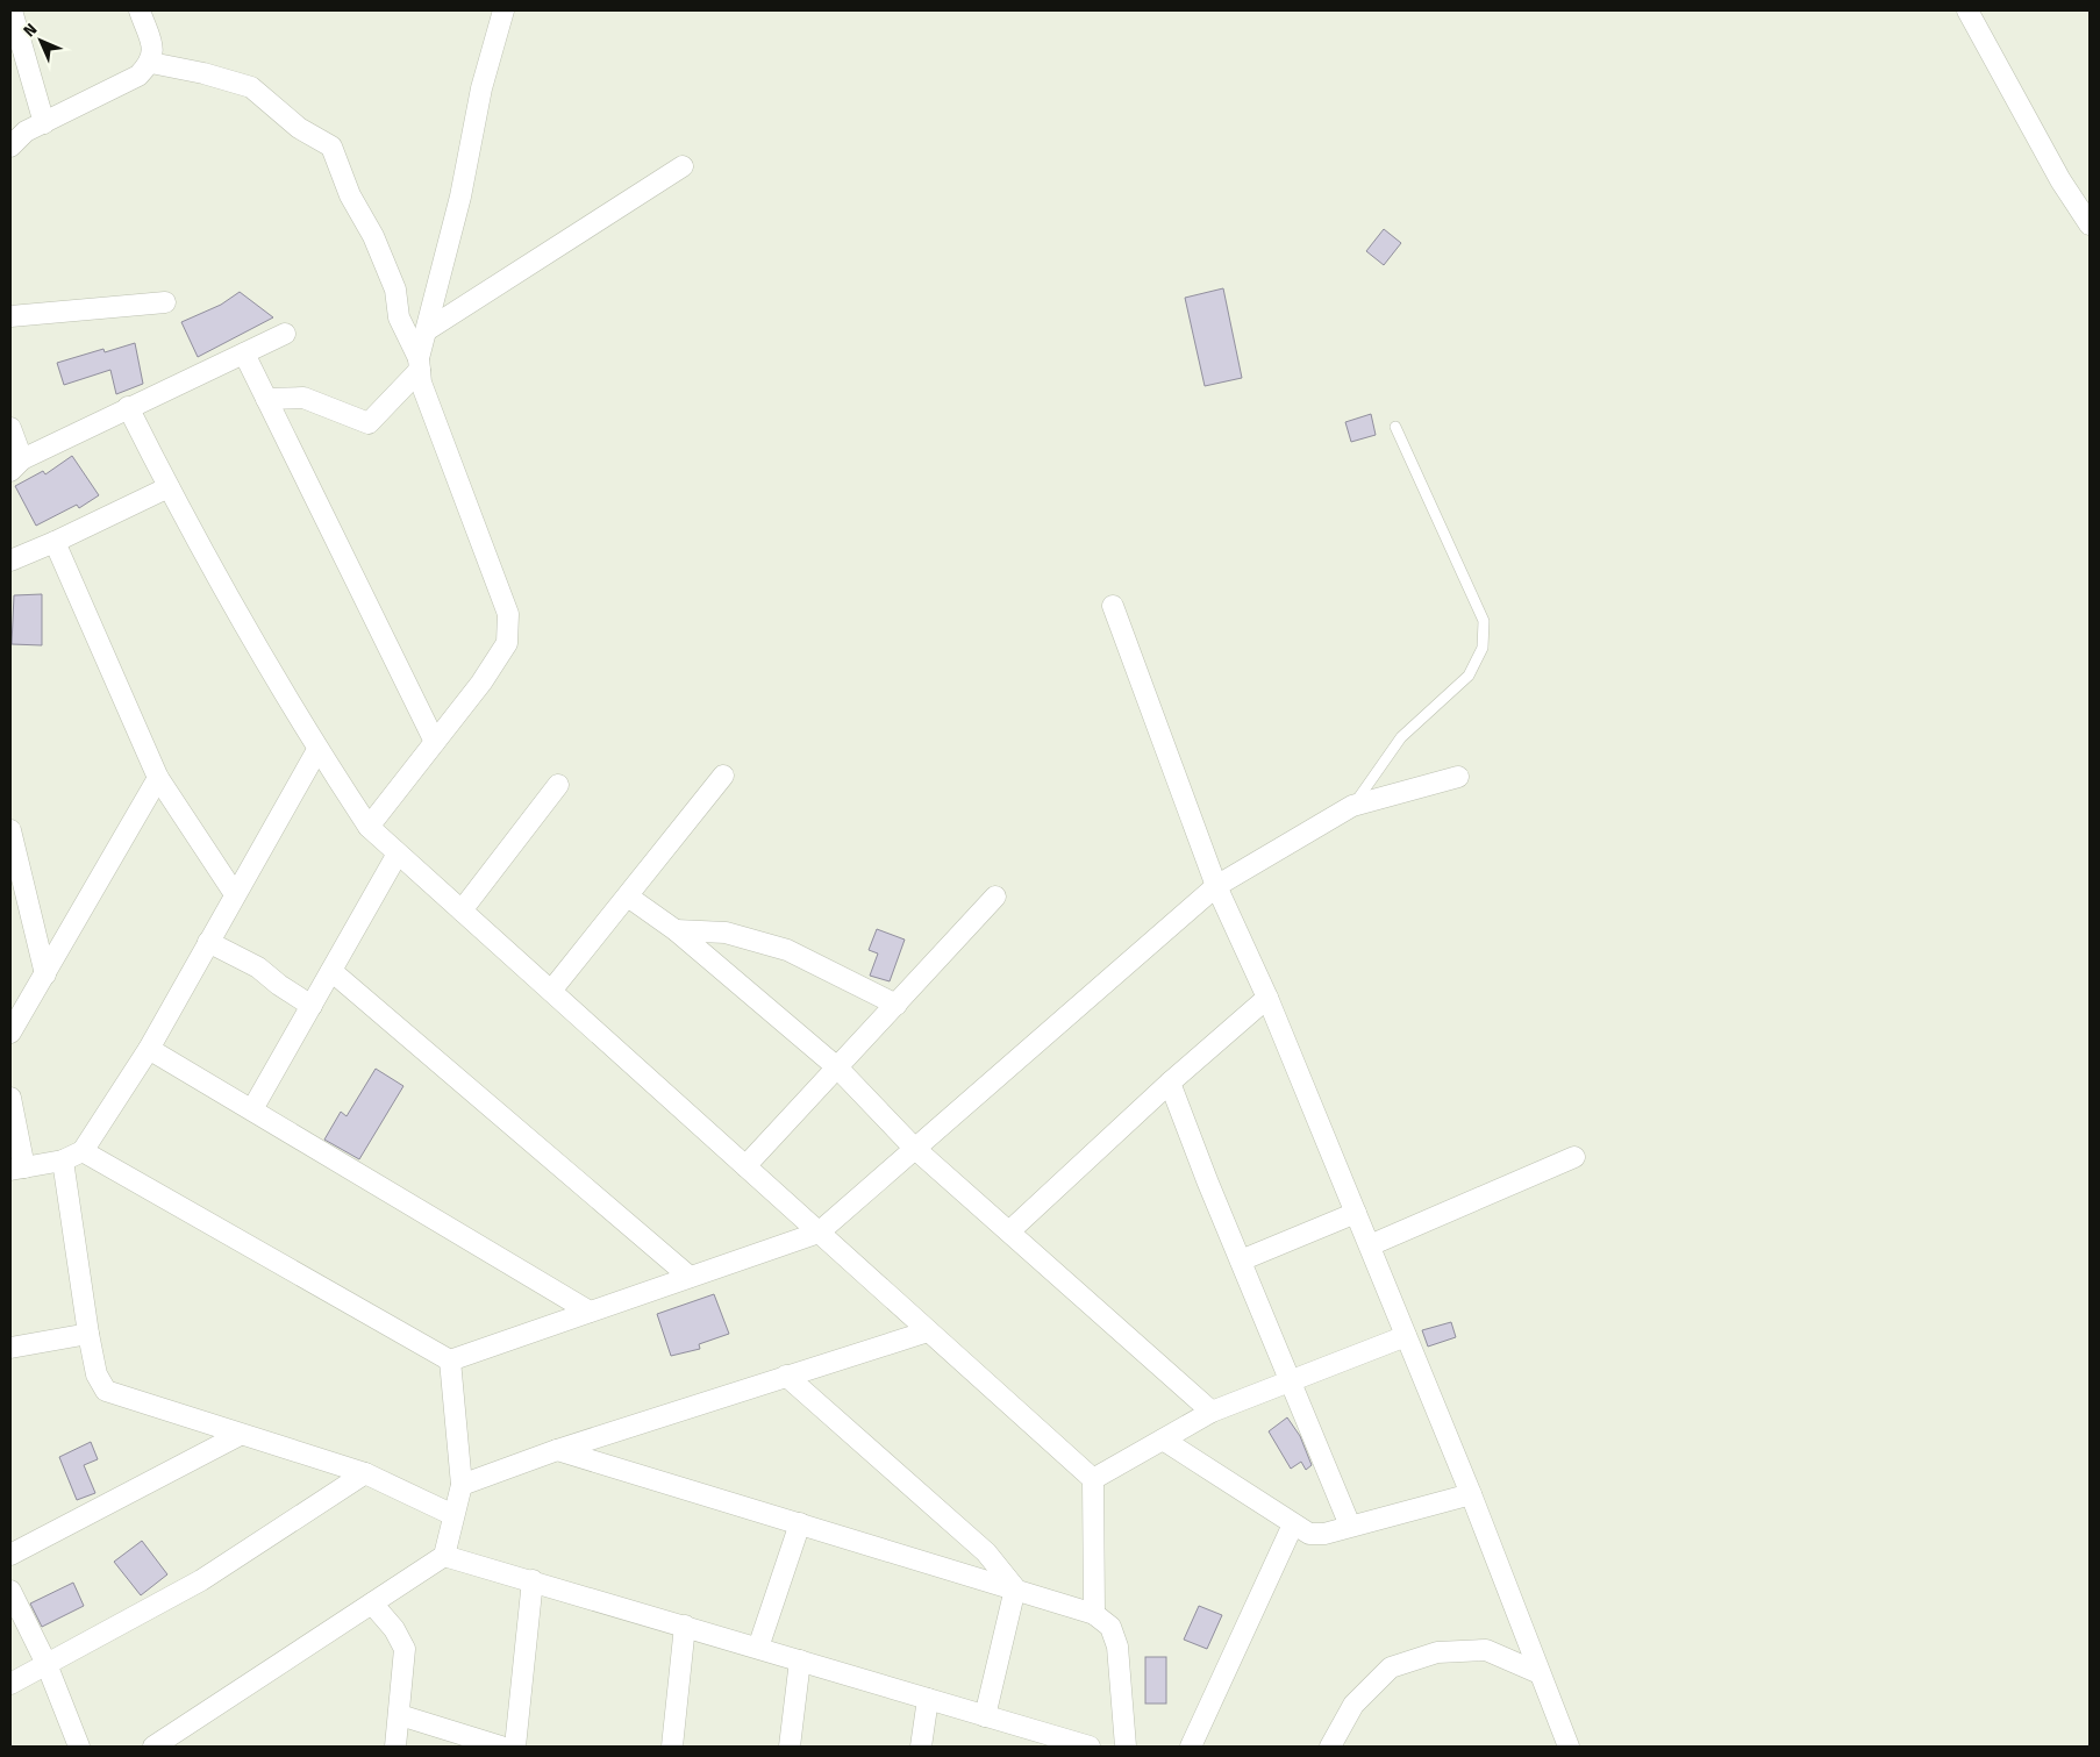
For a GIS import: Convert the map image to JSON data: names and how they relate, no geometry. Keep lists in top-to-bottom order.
{
  "north": "top left"
}
